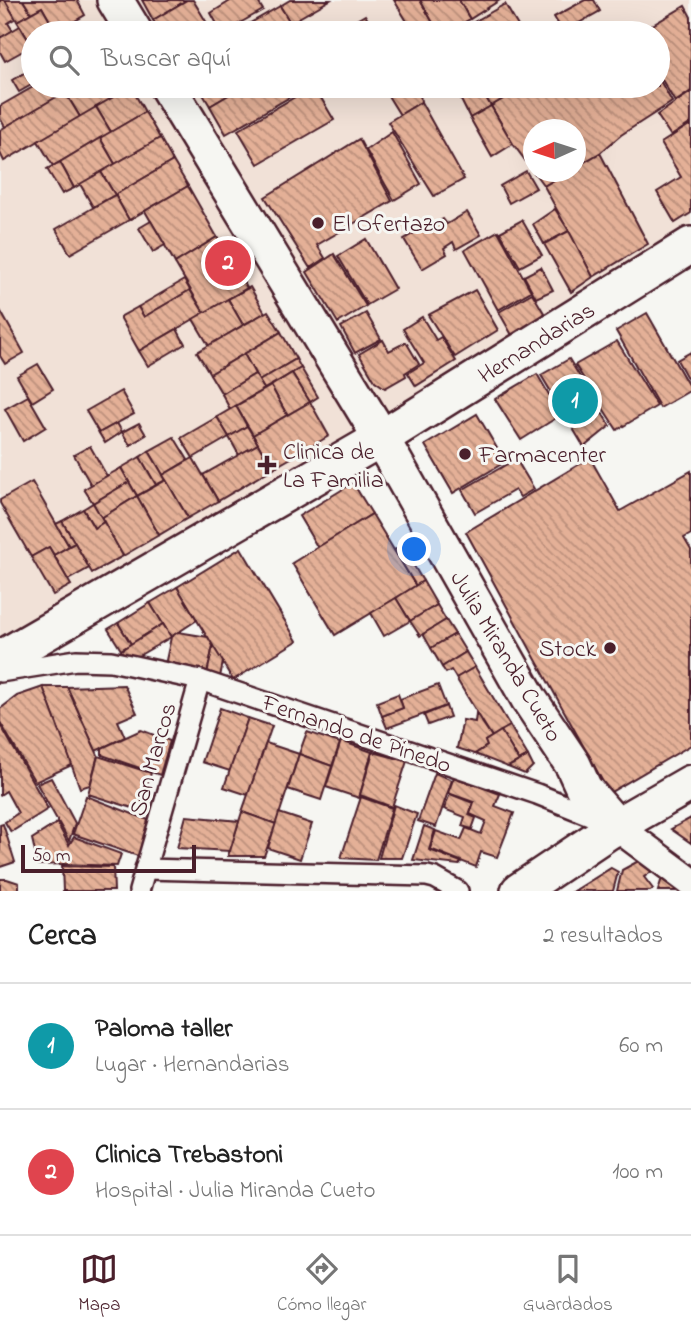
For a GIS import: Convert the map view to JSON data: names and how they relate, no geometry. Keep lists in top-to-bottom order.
{
  "streets": {
    "highway": ["Hernandarias", "Julia Miranda Cueto"],
    "main road": ["Fernando de Pinedo"],
    "street": ["San Marcos"]
  },
  "crossings": [
    ["Hernandarias", "Julia Miranda Cueto"],
    ["Julia Miranda Cueto", "Fernando de Pinedo"],
    ["Fernando de Pinedo", "San Marcos"]
  ],
  "places": {
    "other": ["El Ofertazo", "Farmacenter", "Stock"],
    "health": ["Clinica de La Familia"]
  },
  "scale_bar": "50 m",
  "north": "left",
  "page": {
    "search": "Buscar aquí",
    "pins": ["2", "1"],
    "scale": "50 m",
    "heading": ["Cerca", "2 resultados"],
    "list": [
      {
        "mark": "1",
        "name": "Paloma taller",
        "note": "Lugar · Hernandarias",
        "value": "60 m"
      },
      {
        "mark": "2",
        "name": "Clinica Trebastoni",
        "note": "Hospital · Julia Miranda Cueto",
        "value": "100 m"
      }
    ],
    "nav": ["Mapa", "Cómo llegar", "Guardados"]
  }
}
